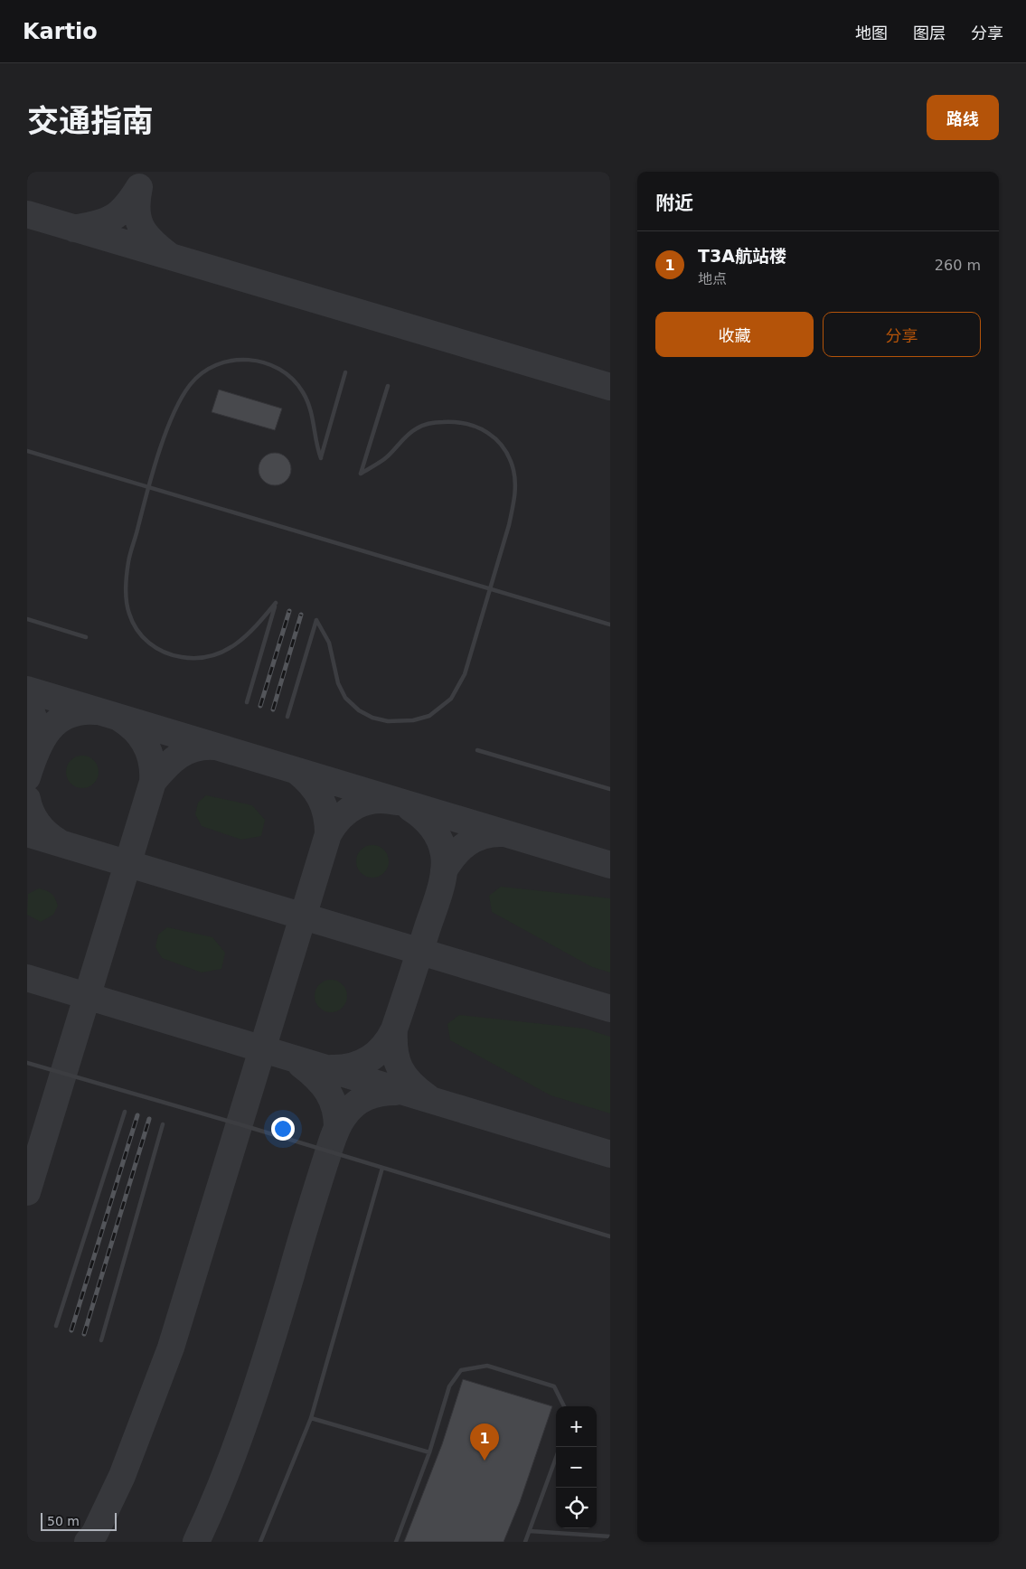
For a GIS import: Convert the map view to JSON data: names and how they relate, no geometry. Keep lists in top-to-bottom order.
{
  "scale_bar": "50 m",
  "page": {
    "header": "Kartio",
    "nav": ["地图", "图层", "分享"],
    "title": "交通指南",
    "buttons": [
      "路线",
      ["收藏", "分享"]
    ],
    "heading": "附近",
    "list": [
      {
        "mark": "1",
        "name": "T3A航站楼",
        "note": "地点",
        "value": "260 m"
      }
    ],
    "map_buttons": ["+", "−"],
    "pins": "1",
    "scale": "50 m"
  }
}
